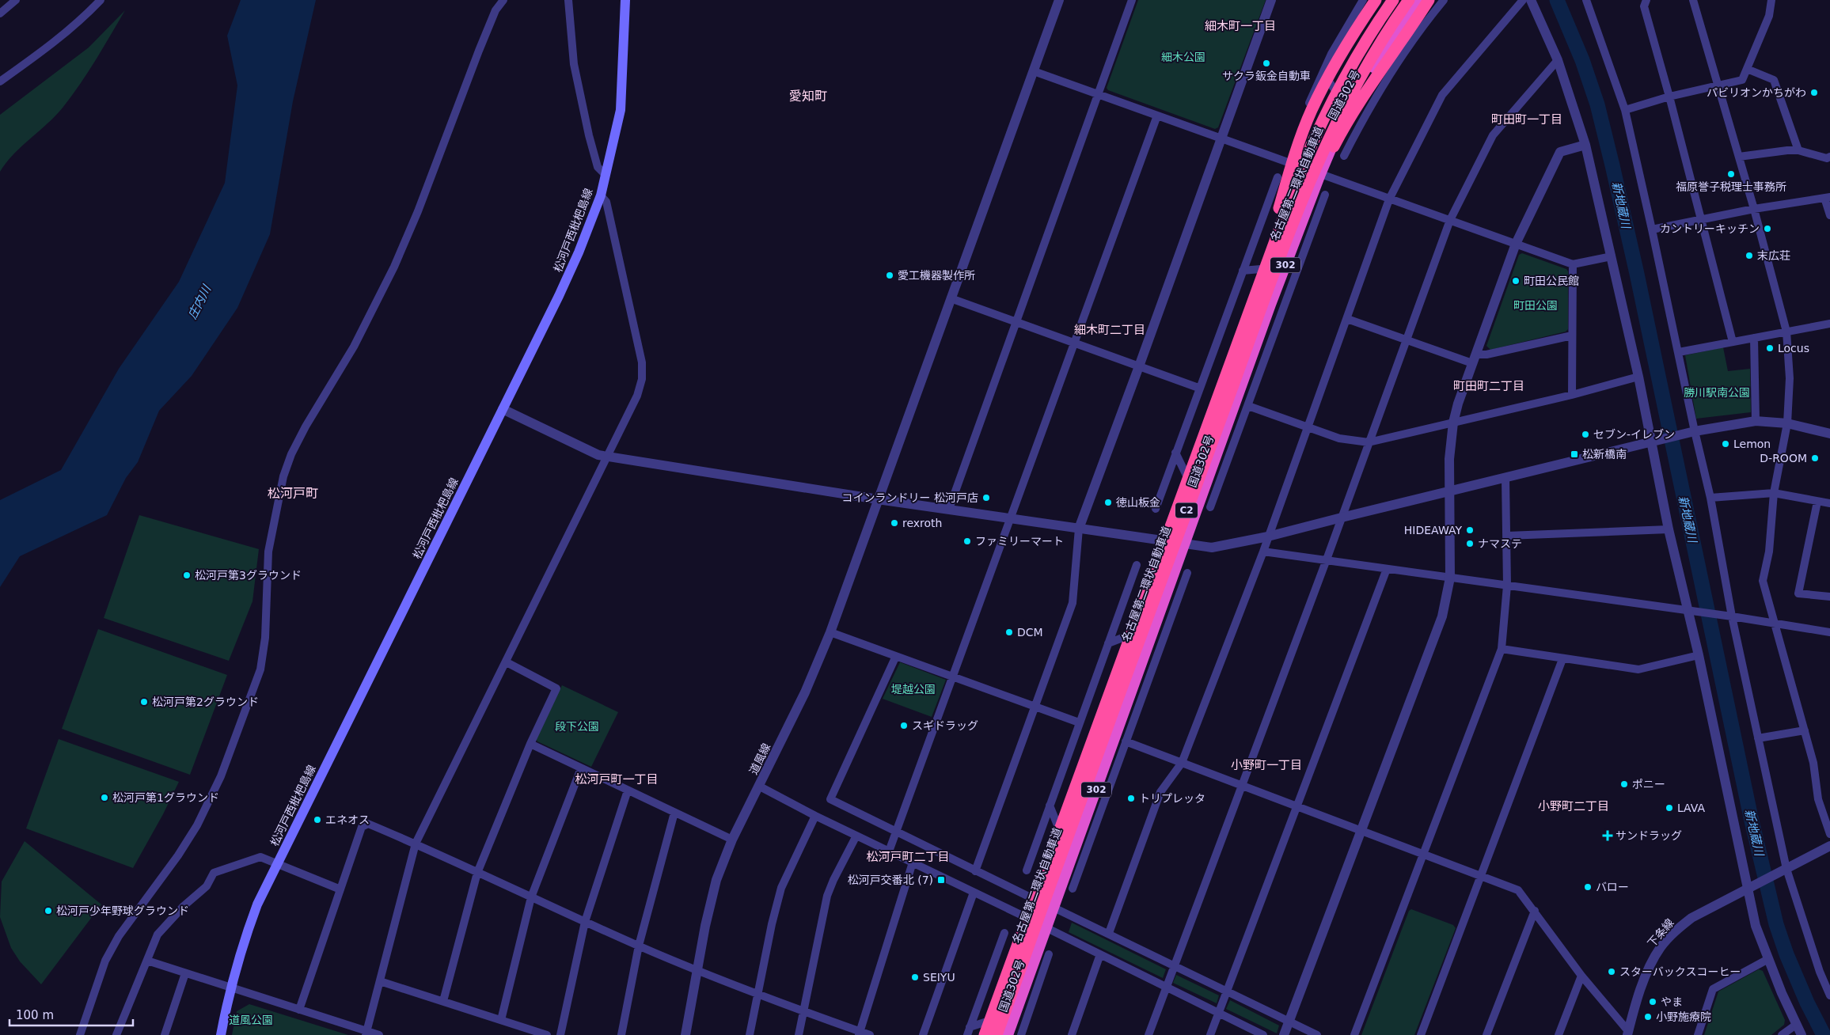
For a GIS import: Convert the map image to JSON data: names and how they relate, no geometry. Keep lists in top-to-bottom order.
{
  "streets": {
    "highway": [
      "国道302号",
      "名古屋第二環状自動車道",
      "302",
      "C2"
    ],
    "main road": ["松河戸西枇杷島線"],
    "street": ["道風線", "下条線"]
  },
  "districts": [
    "細木町一丁目",
    "愛知町",
    "町田町一丁目",
    "細木町二丁目",
    "町田町二丁目",
    "松河戸町",
    "小野町一丁目",
    "松河戸町一丁目",
    "小野町二丁目",
    "松河戸町二丁目"
  ],
  "water": ["新地蔵川", "庄内川"],
  "parks": [
    "細木公園",
    "町田公園",
    "勝川駅南公園",
    "堤越公園",
    "段下公園",
    "道風公園"
  ],
  "places": {
    "other": [
      "サクラ鈑金自動車",
      "パビリオンかちがわ",
      "福原誉子税理士事務所",
      "カントリーキッチン",
      "末広荘",
      "愛工機器製作所",
      "町田公民館",
      "Locus",
      "セブン-イレブン",
      "Lemon",
      "D-ROOM",
      "コインランドリー 松河戸店",
      "徳山板金",
      "rexroth",
      "HIDEAWAY",
      "ファミリーマート",
      "ナマステ",
      "松河戸第3グラウンド",
      "DCM",
      "松河戸第2グラウンド",
      "スギドラッグ",
      "ポニー",
      "松河戸第1グラウンド",
      "トリプレッタ",
      "LAVA",
      "エネオス",
      "バロー",
      "松河戸少年野球グラウンド",
      "スターバックスコーヒー",
      "SEIYU",
      "やま",
      "小野施療院"
    ],
    "transit": ["松新橋南", "松河戸交番北 (7)"],
    "health": ["サンドラッグ"]
  },
  "scale_bar": "100 m"
}
